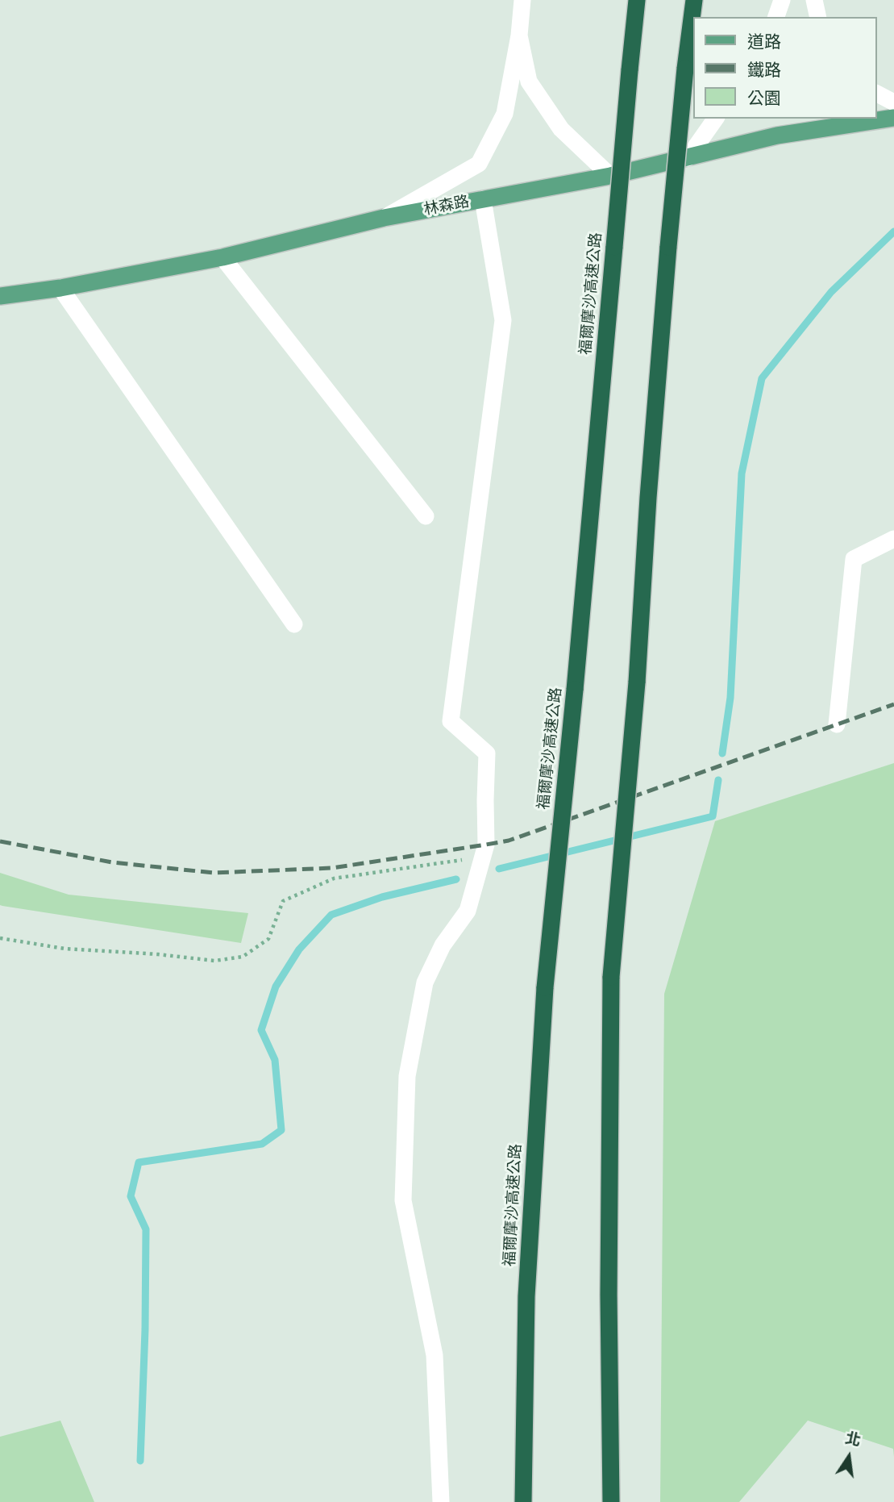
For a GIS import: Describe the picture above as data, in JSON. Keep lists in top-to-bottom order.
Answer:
{
  "streets": {
    "highway": ["福爾摩沙高速公路"],
    "main road": ["林森路"]
  },
  "legend": ["道路", "鐵路", "公園"],
  "north": "top"
}
